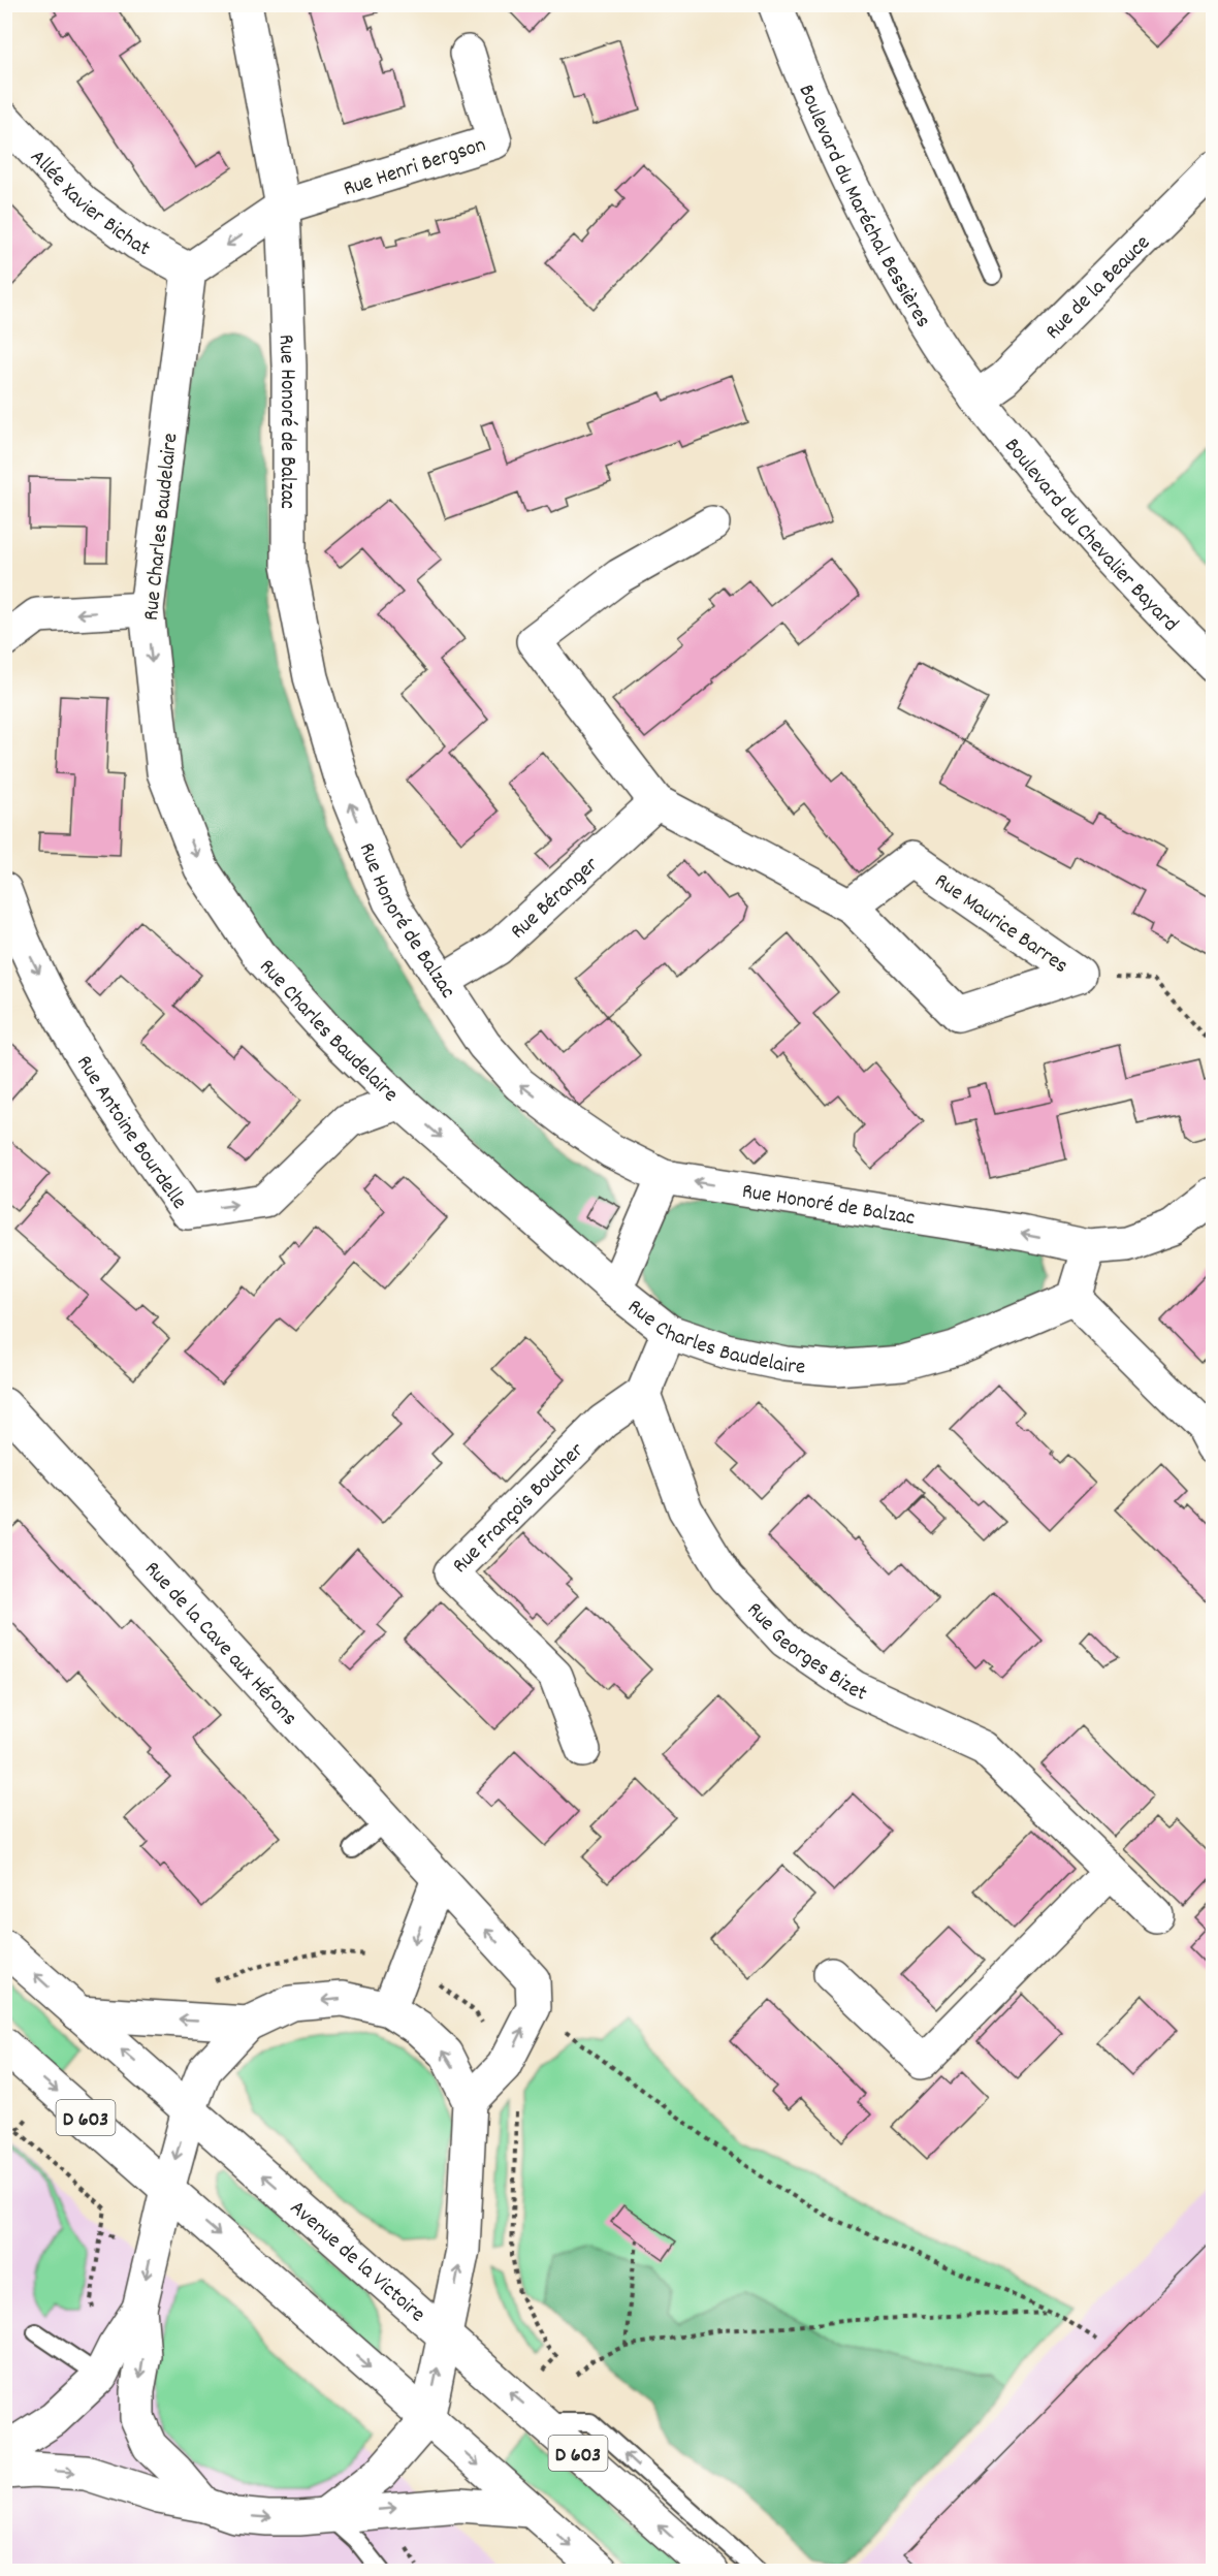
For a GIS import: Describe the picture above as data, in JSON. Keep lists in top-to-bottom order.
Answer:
{
  "streets": {
    "street": [
      "Rue Henri Bergson",
      "Allée Xavier Bichat",
      "Boulevard du Maréchal Bessières",
      "Rue de la Beauce",
      "Rue Honoré de Balzac",
      "Rue Charles Baudelaire",
      "Boulevard du Chevalier Bayard",
      "Rue Béranger",
      "Rue Maurice Barres",
      "Rue Antoine Bourdelle",
      "Rue François Boucher",
      "Rue de la Cave aux Hérons",
      "Rue Georges Bizet",
      "D 603",
      "Avenue de la Victoire"
    ]
  },
  "crossings": [
    ["Rue Henri Bergson", "Rue Honoré de Balzac"],
    ["Allée Xavier Bichat", "Rue Charles Baudelaire"],
    ["Boulevard du Maréchal Bessières", "Rue de la Beauce"],
    ["Boulevard du Maréchal Bessières", "Boulevard du Chevalier Bayard"],
    ["Rue de la Beauce", "Boulevard du Chevalier Bayard"],
    ["Rue Honoré de Balzac", "Rue Béranger"],
    ["Rue Charles Baudelaire", "Rue Antoine Bourdelle"],
    ["Rue Béranger", "Rue Maurice Barres"],
    ["Rue François Boucher", "Rue Georges Bizet"]
  ],
  "one_way": ["Rue Honoré de Balzac", "Rue Charles Baudelaire"]
}
